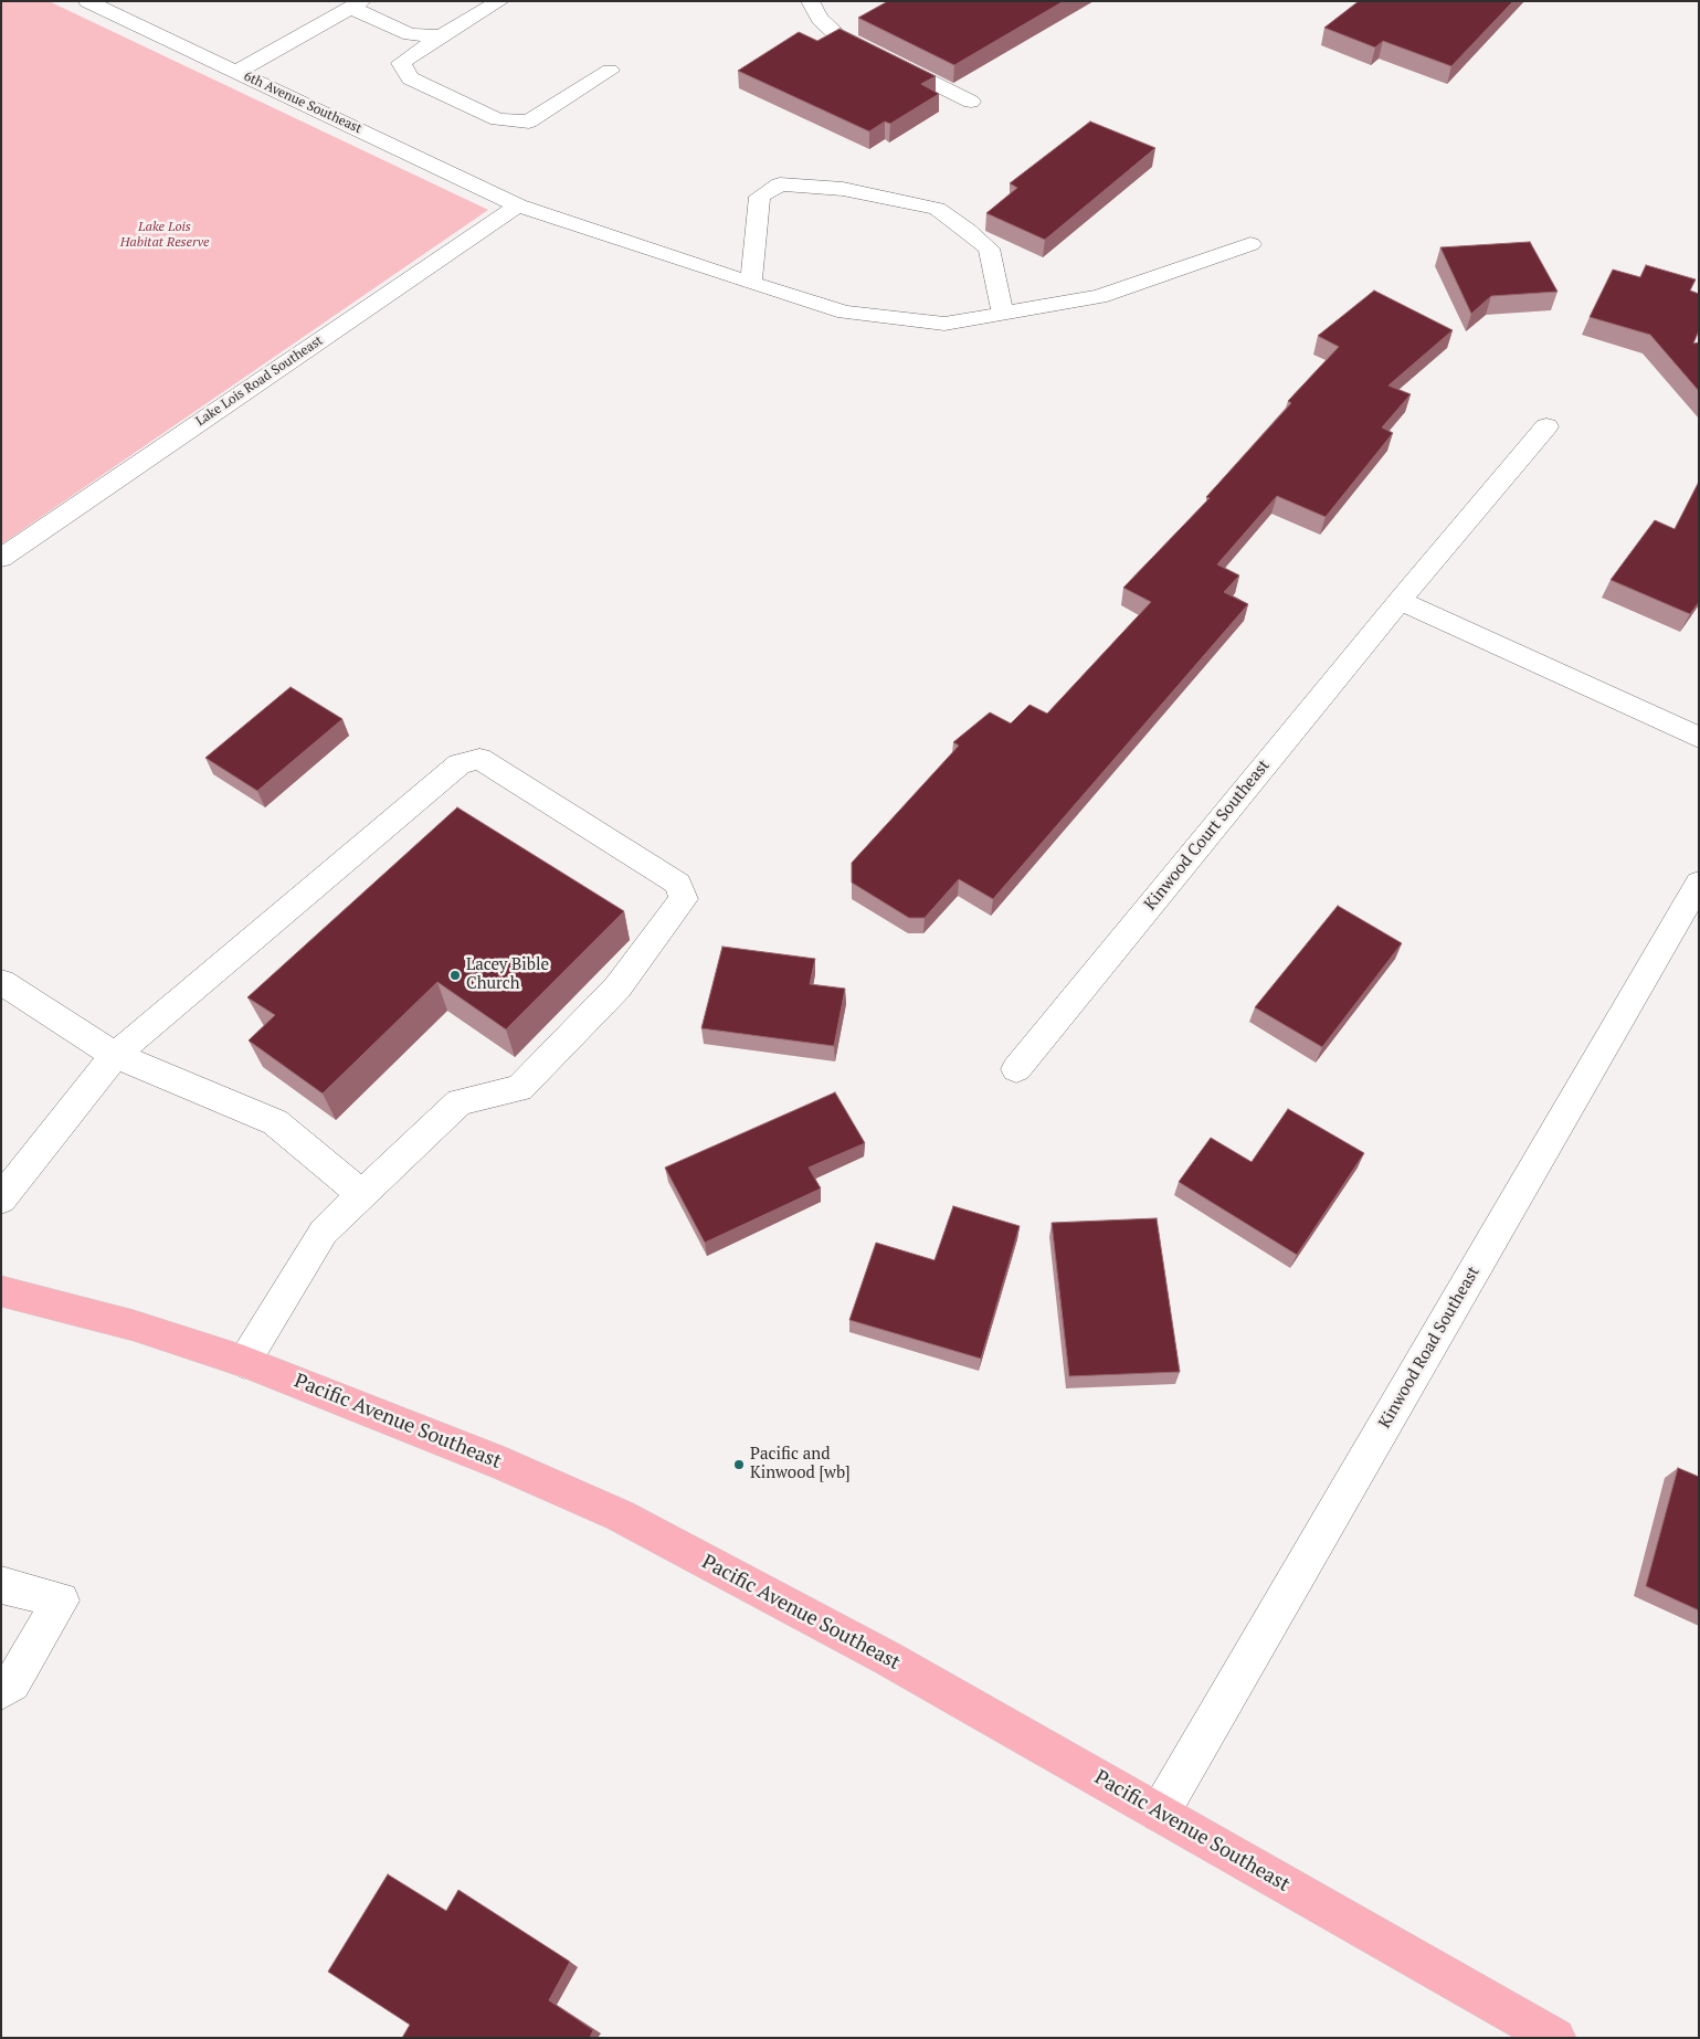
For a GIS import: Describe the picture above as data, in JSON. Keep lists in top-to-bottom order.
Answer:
{
  "streets": {
    "main road": ["Pacific Avenue Southeast"],
    "street": [
      "6th Avenue Southeast",
      "Lake Lois Road Southeast",
      "Kinwood Court Southeast",
      "Kinwood Road Southeast"
    ]
  },
  "crossings": [
    ["6th Avenue Southeast", "Lake Lois Road Southeast"],
    ["Kinwood Road Southeast", "Pacific Avenue Southeast"]
  ],
  "parks": ["Lake Lois Habitat Reserve"],
  "places": ["Lacey Bible Church", "Pacific and Kinwood [wb]"]
}
